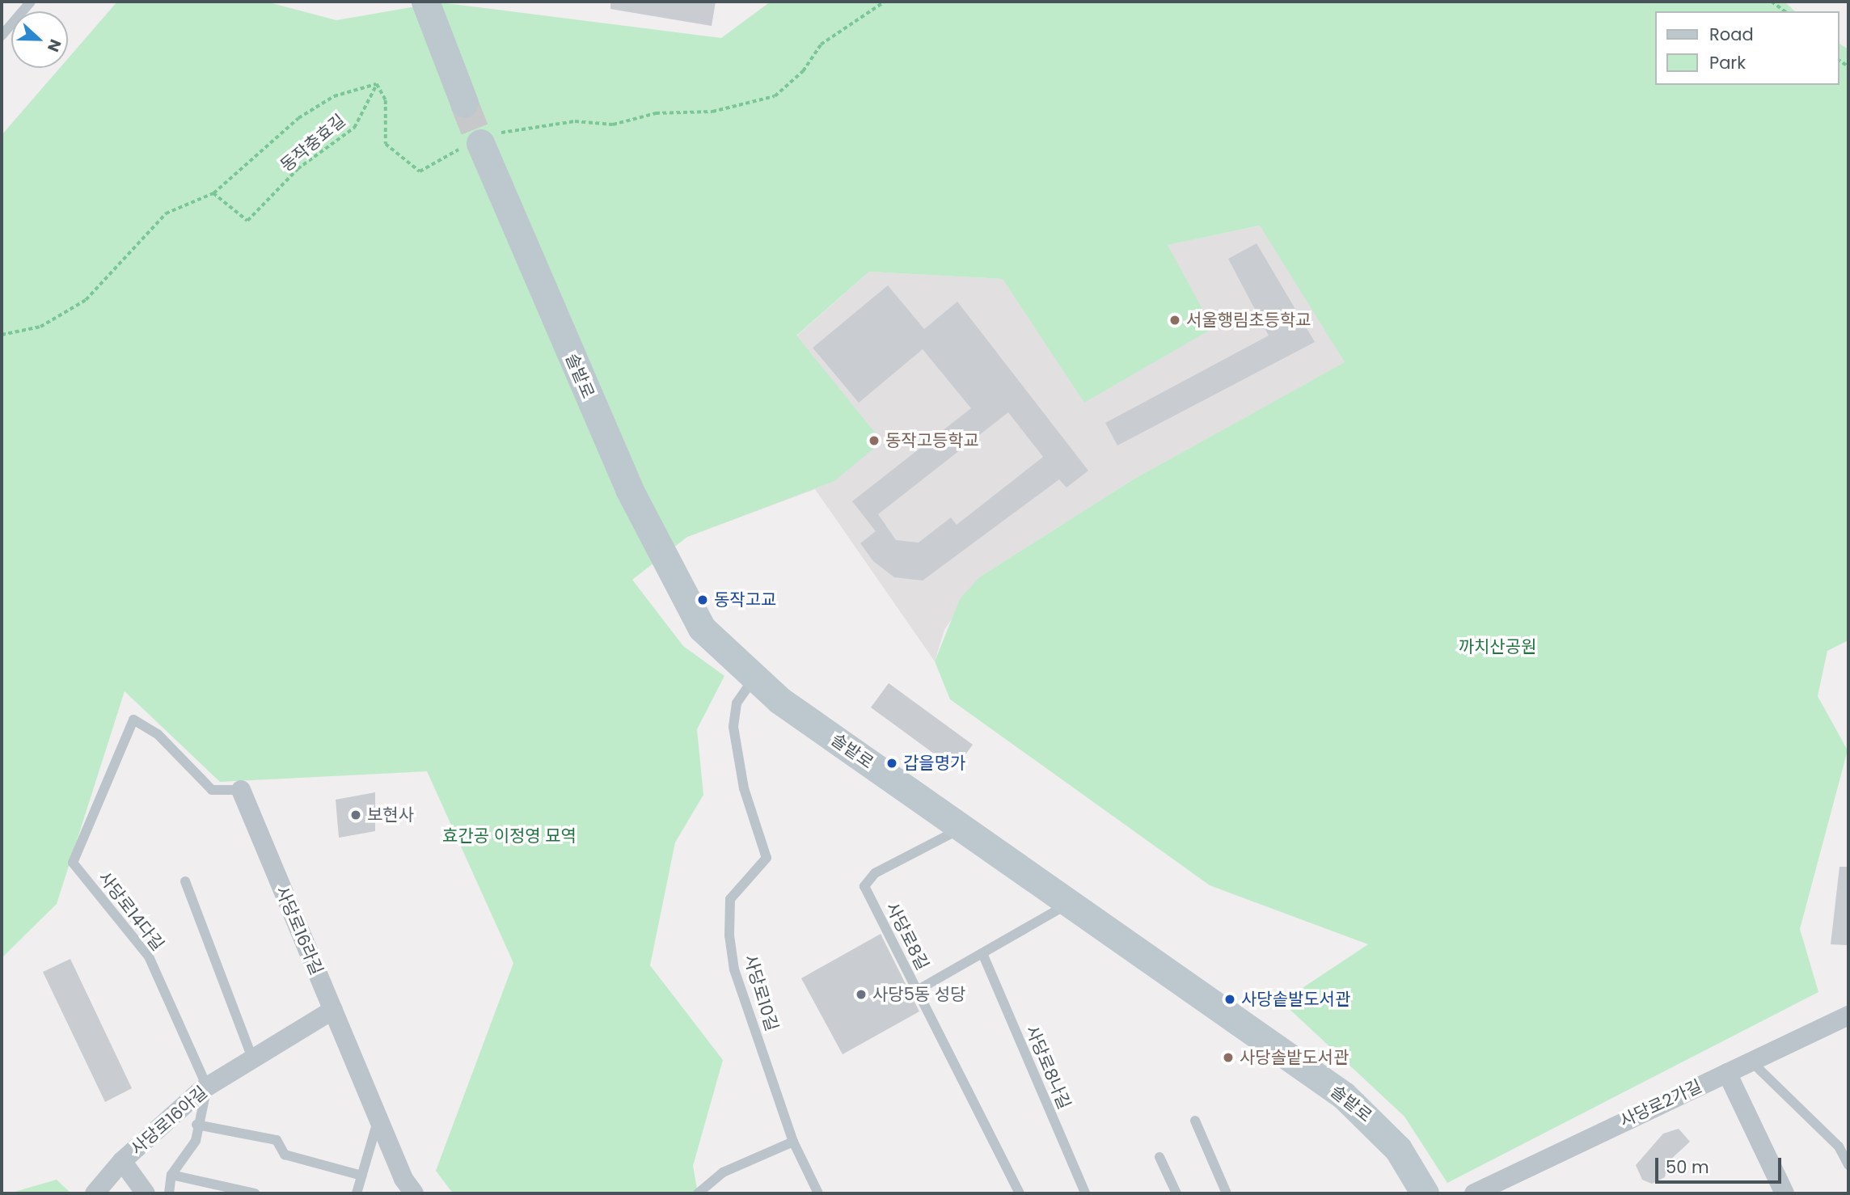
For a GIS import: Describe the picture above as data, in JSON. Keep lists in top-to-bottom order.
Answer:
{
  "streets": {
    "street": [
      "솔밭로",
      "사당로16라길",
      "사당로2가길",
      "사당로16아길"
    ],
    "lane": [
      "사당로14다길",
      "사당로8길",
      "사당로10길",
      "사당로8나길"
    ],
    "path": ["동작충효길"]
  },
  "crossings": [
    ["솔밭로", "사당로8길"],
    ["솔밭로", "사당로10길"],
    ["사당로14다길", "사당로16라길"],
    ["사당로14다길", "사당로16아길"],
    ["사당로16라길", "사당로16아길"]
  ],
  "parks": ["까치산공원", "효간공 이정영 묘역"],
  "places": [
    "서울행림초등학교",
    "동작고등학교",
    "동작고교",
    "갑을명가",
    "보현사",
    "사당5동 성당",
    "사당솥발도서관",
    "사당솔밭도서관"
  ],
  "legend": ["Road", "Park"],
  "scale_bar": "50 m",
  "north": "right"
}
